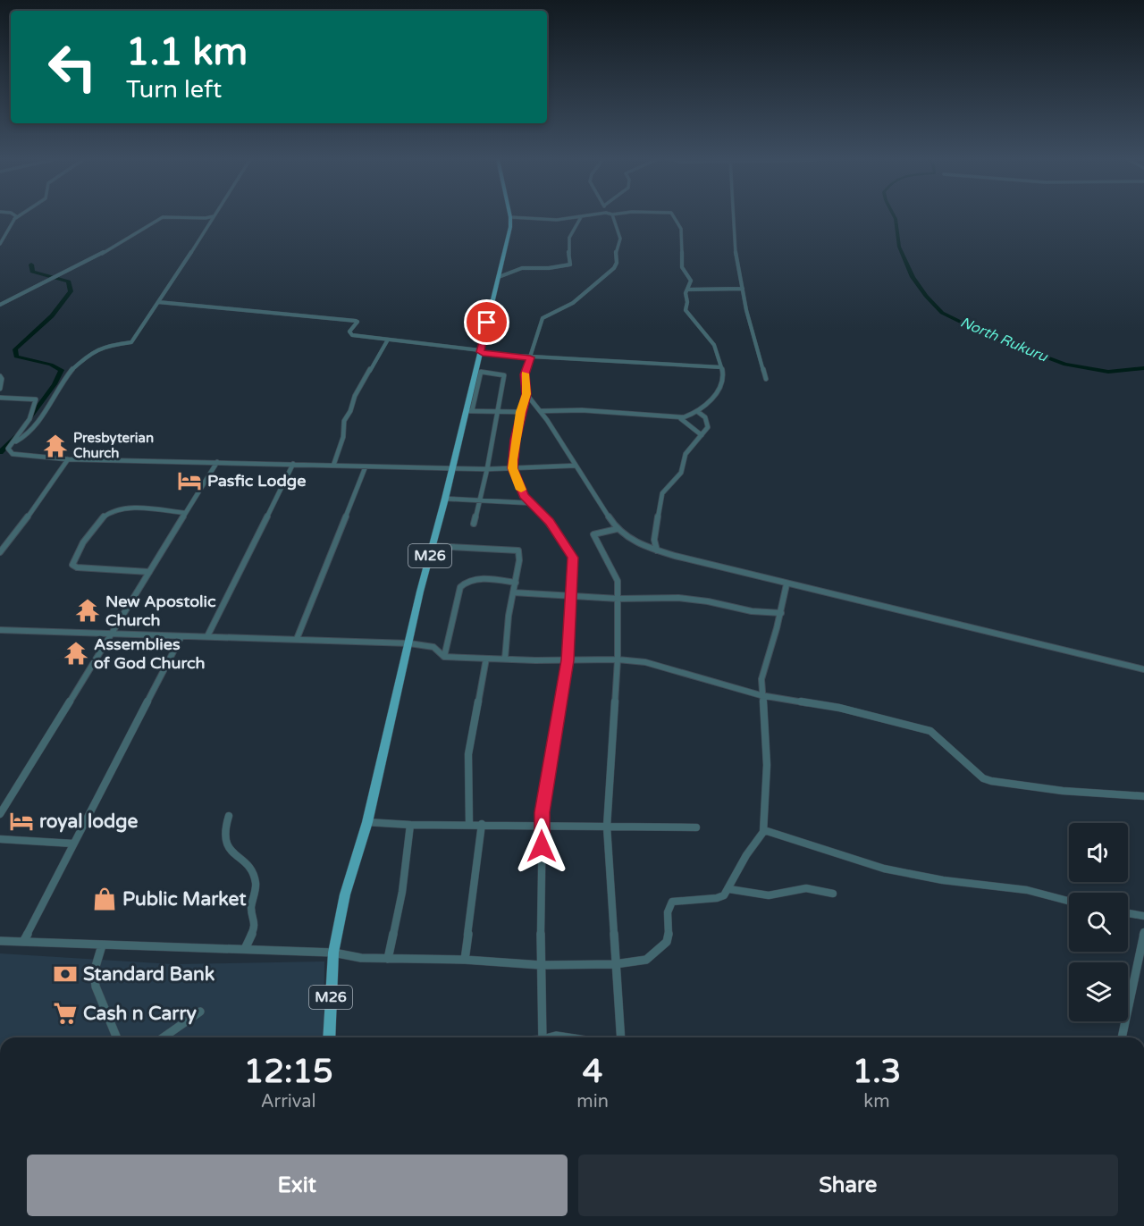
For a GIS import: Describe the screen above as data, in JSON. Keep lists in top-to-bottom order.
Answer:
{
  "streets": {
    "main road": ["M26"]
  },
  "water": ["North Rukuru"],
  "places": {
    "temple": ["Presbyterian Church", "New Apostolic Church", "Assemblies of God Church"],
    "hotel": ["Pasfic Lodge", "royal lodge"],
    "shop": ["Public Market"],
    "bank": ["Standard Bank"],
    "supermarket": ["Cash n Carry"]
  },
  "page": {
    "turn": ["1.1 km", "Turn left"],
    "eta": [
      "12:15",
      "Arrival",
      "4",
      "min",
      "1.3",
      "km"
    ],
    "buttons": ["Exit", "Share"]
  }
}
